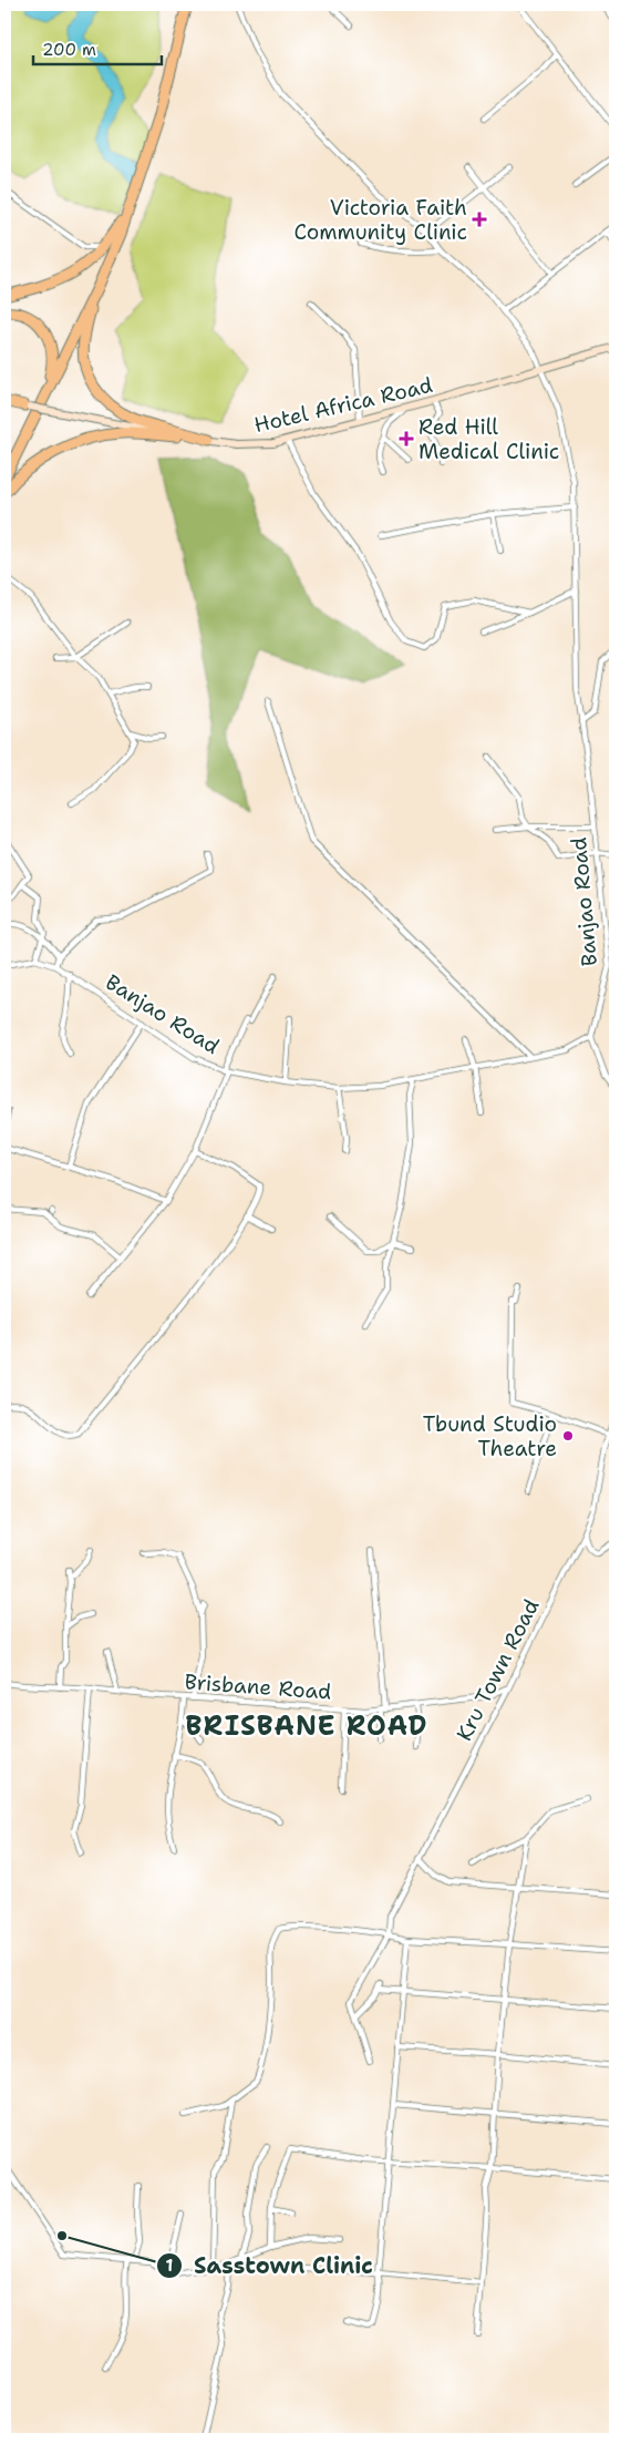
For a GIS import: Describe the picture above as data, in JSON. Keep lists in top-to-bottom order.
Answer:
{
  "streets": {
    "street": [
      "Hotel Africa Road",
      "Banjao Road",
      "Kru Town Road",
      "Brisbane Road"
    ]
  },
  "crossings": [
    ["Hotel Africa Road", "Banjao Road"],
    ["Kru Town Road", "Brisbane Road"]
  ],
  "districts": ["BRISBANE ROAD"],
  "places": {
    "health": ["Victoria Faith Community Clinic", "Red Hill Medical Clinic"],
    "other": ["Tbund Studio Theatre", "Sasstown Clinic"]
  },
  "scale_bar": "200 m"
}
